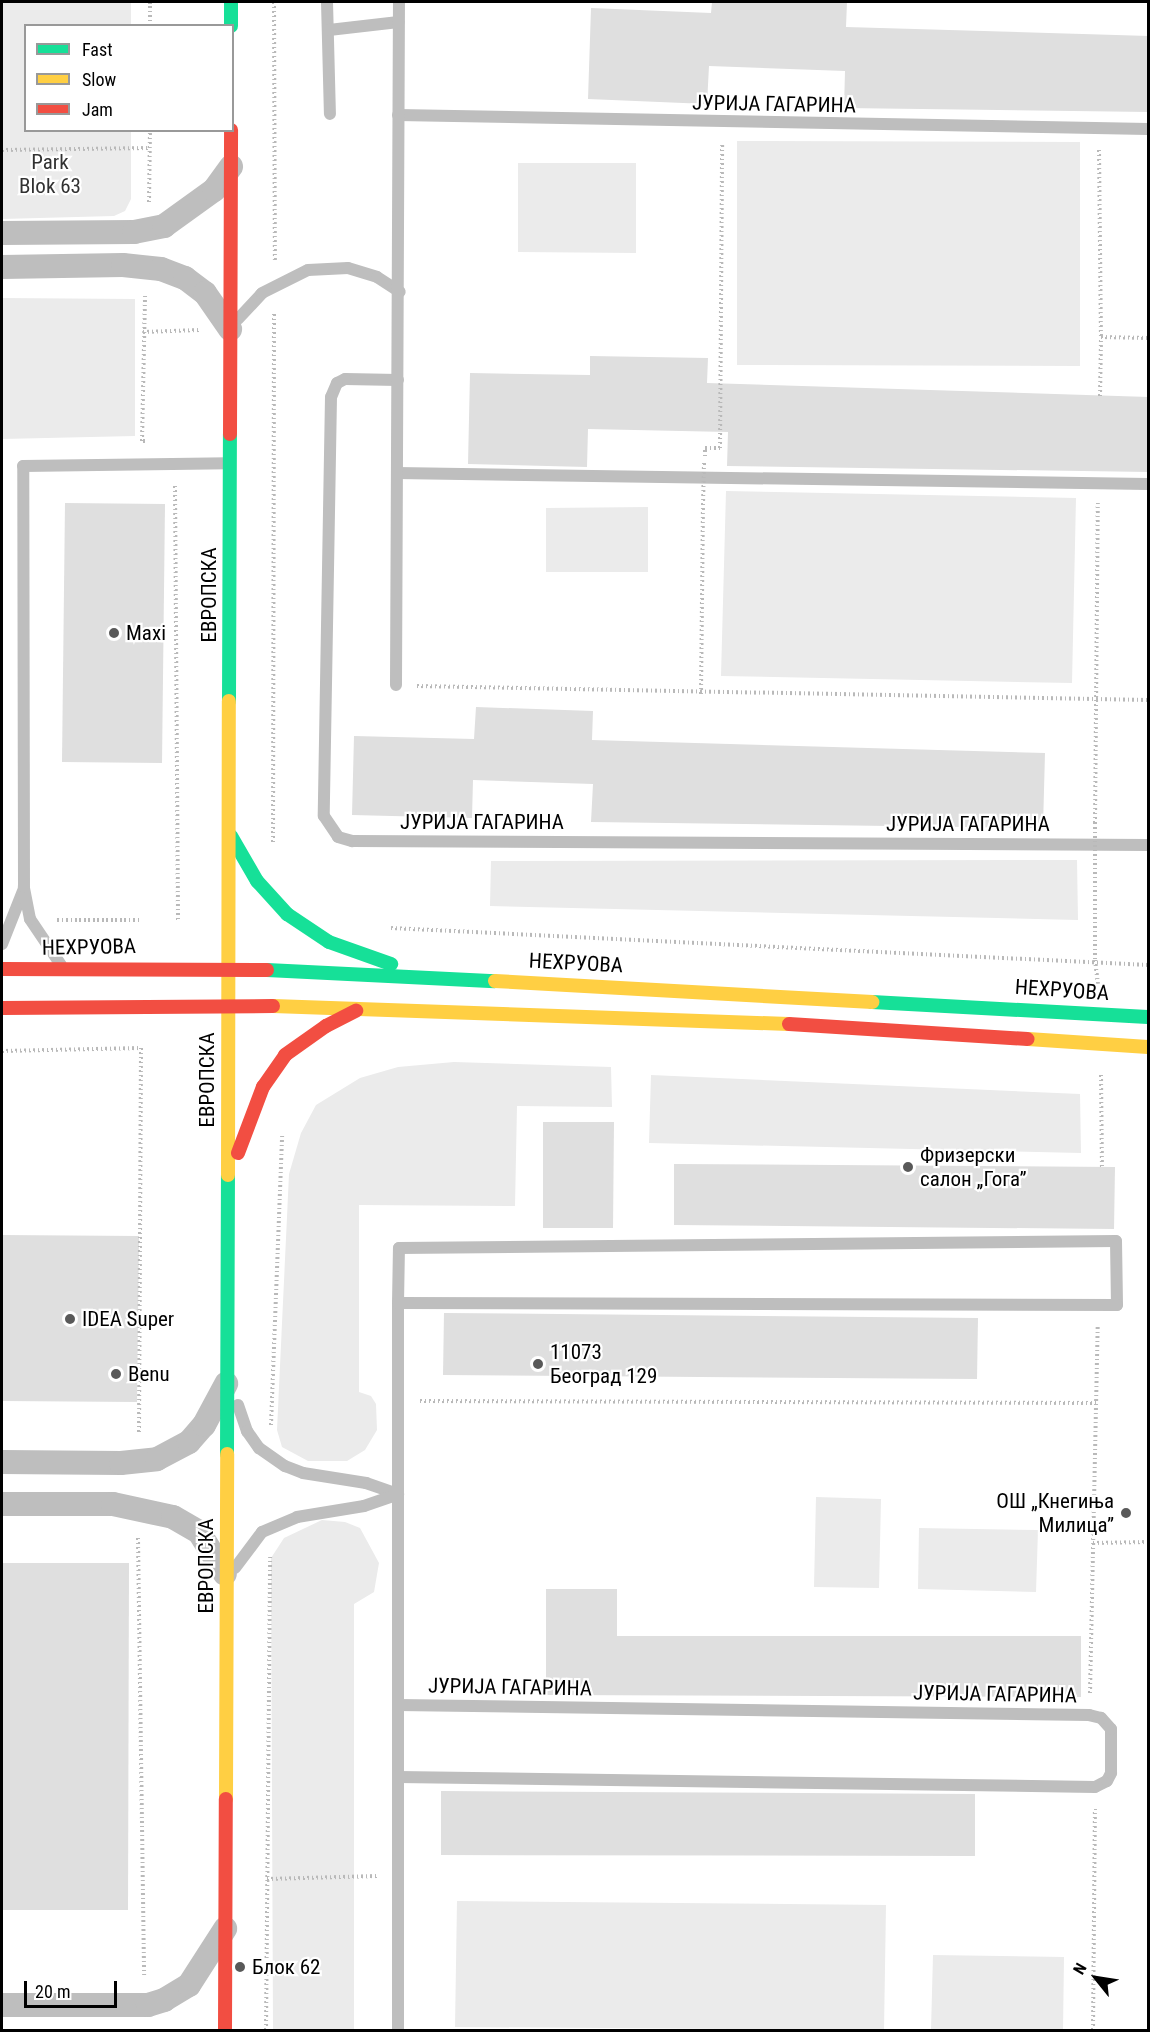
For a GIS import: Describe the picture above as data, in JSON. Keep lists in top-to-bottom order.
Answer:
{
  "streets": {
    "street": ["ЕВРОПСКА", "НЕХРУОВА"],
    "lane": ["ЈУРИЈА ГАГАРИНА"]
  },
  "crossings": [
    ["ЕВРОПСКА", "НЕХРУОВА"]
  ],
  "parks": ["Park Blok 63"],
  "places": [
    "Maxi",
    "Фризерски салон „Гога”",
    "IDEA Super",
    "11073 Београд 129",
    "Benu",
    "ОШ „Кнегиња Милица”",
    "Блок 62"
  ],
  "legend": ["Fast", "Slow", "Jam"],
  "scale_bar": "20 m",
  "north": "top left"
}
